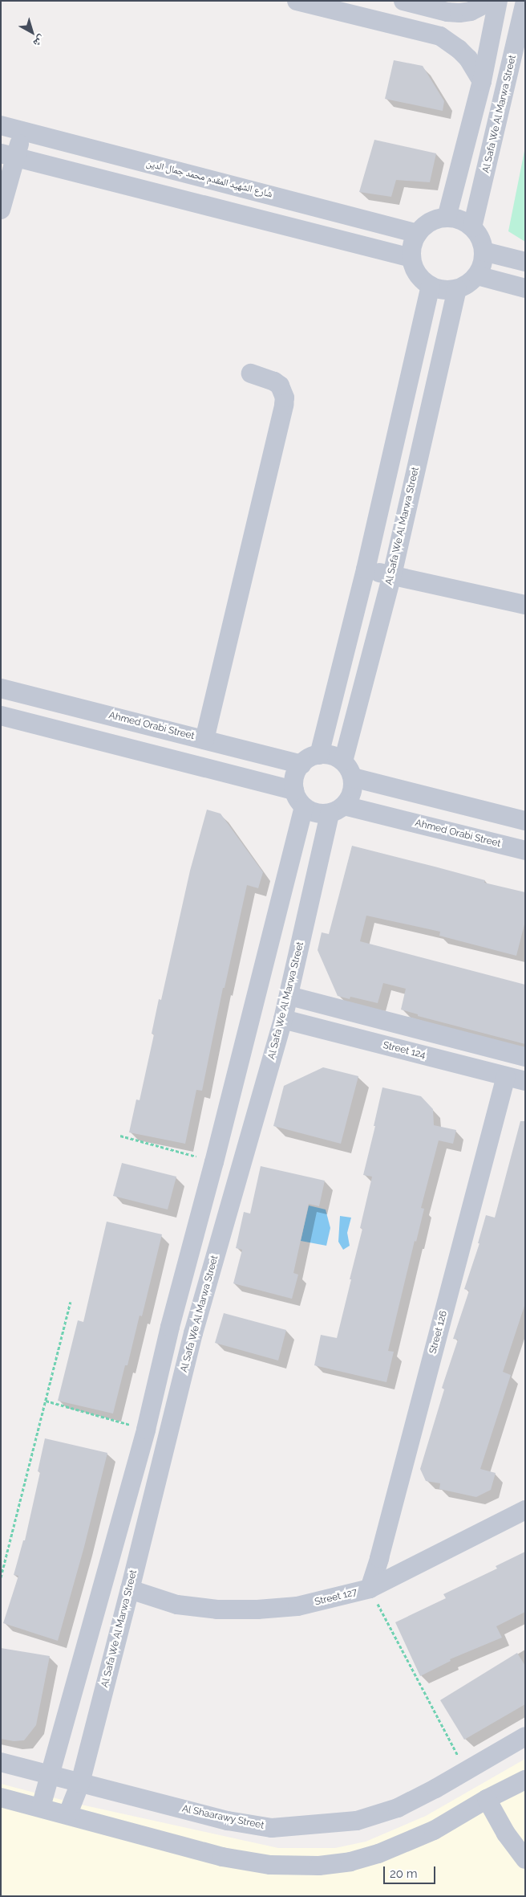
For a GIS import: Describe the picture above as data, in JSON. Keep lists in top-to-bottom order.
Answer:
{
  "streets": {
    "street": [
      "Al Safa We Al Marwa Street",
      "شارع الشهيد المقدم محمد جمال الدين",
      "Ahmed Orabi Street",
      "Street 124",
      "Street 126",
      "Street 127",
      "Al Shaarawy Street"
    ]
  },
  "crossings": [
    ["Al Safa We Al Marwa Street", "شارع الشهيد المقدم محمد جمال الدين"],
    ["Al Safa We Al Marwa Street", "Ahmed Orabi Street"],
    ["Al Safa We Al Marwa Street", "Street 124"],
    ["Al Safa We Al Marwa Street", "Street 127"],
    ["Al Safa We Al Marwa Street", "Al Shaarawy Street"],
    ["Street 124", "Street 126"],
    ["Street 126", "Street 127"]
  ],
  "scale_bar": "20 m",
  "north": "bottom right"
}
